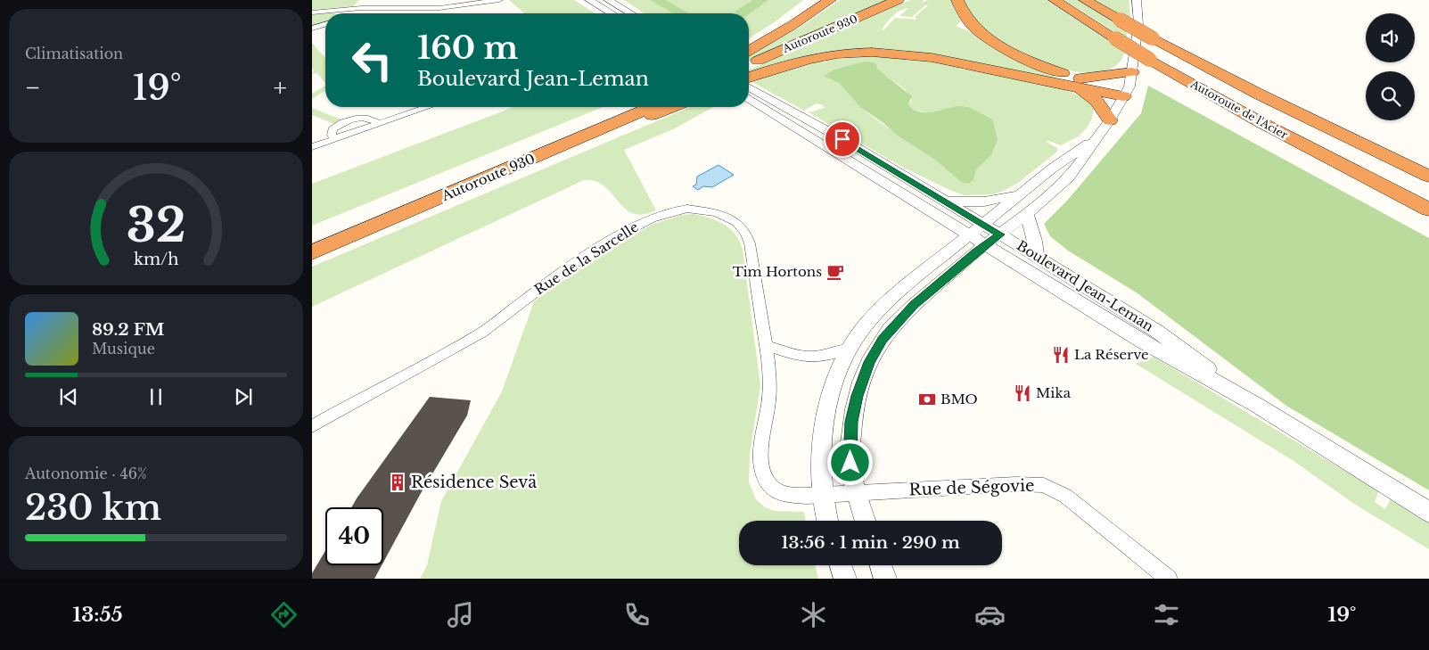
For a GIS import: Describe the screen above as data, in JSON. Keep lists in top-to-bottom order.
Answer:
{
  "streets": {
    "highway": ["Autoroute 930", "Autoroute de l'Acier"],
    "street": ["Rue de la Sarcelle", "Boulevard Jean-Leman", "Rue de Ségovie"]
  },
  "crossings": [
    ["Rue de la Sarcelle", "Rue de Ségovie"]
  ],
  "places": {
    "cafe": ["Tim Hortons"],
    "restaurant": ["La Réserve", "Mika"],
    "bank": ["BMO"],
    "building": ["Résidence Sevä"]
  },
  "page": {
    "tile": [
      "Climatisation",
      ["Autonomie · 46%", "230 km"]
    ],
    "turn": ["160 m", "Boulevard Jean-Leman"],
    "heat": ["−", "19°", "+"],
    "song": ["89.2 FM", "Musique"],
    "limit": "40",
    "trip": "13:56 · 1 min · 290 m",
    "tabs": ["13:55", "19°"],
    "gauge": ["32", "km/h"]
  }
}
